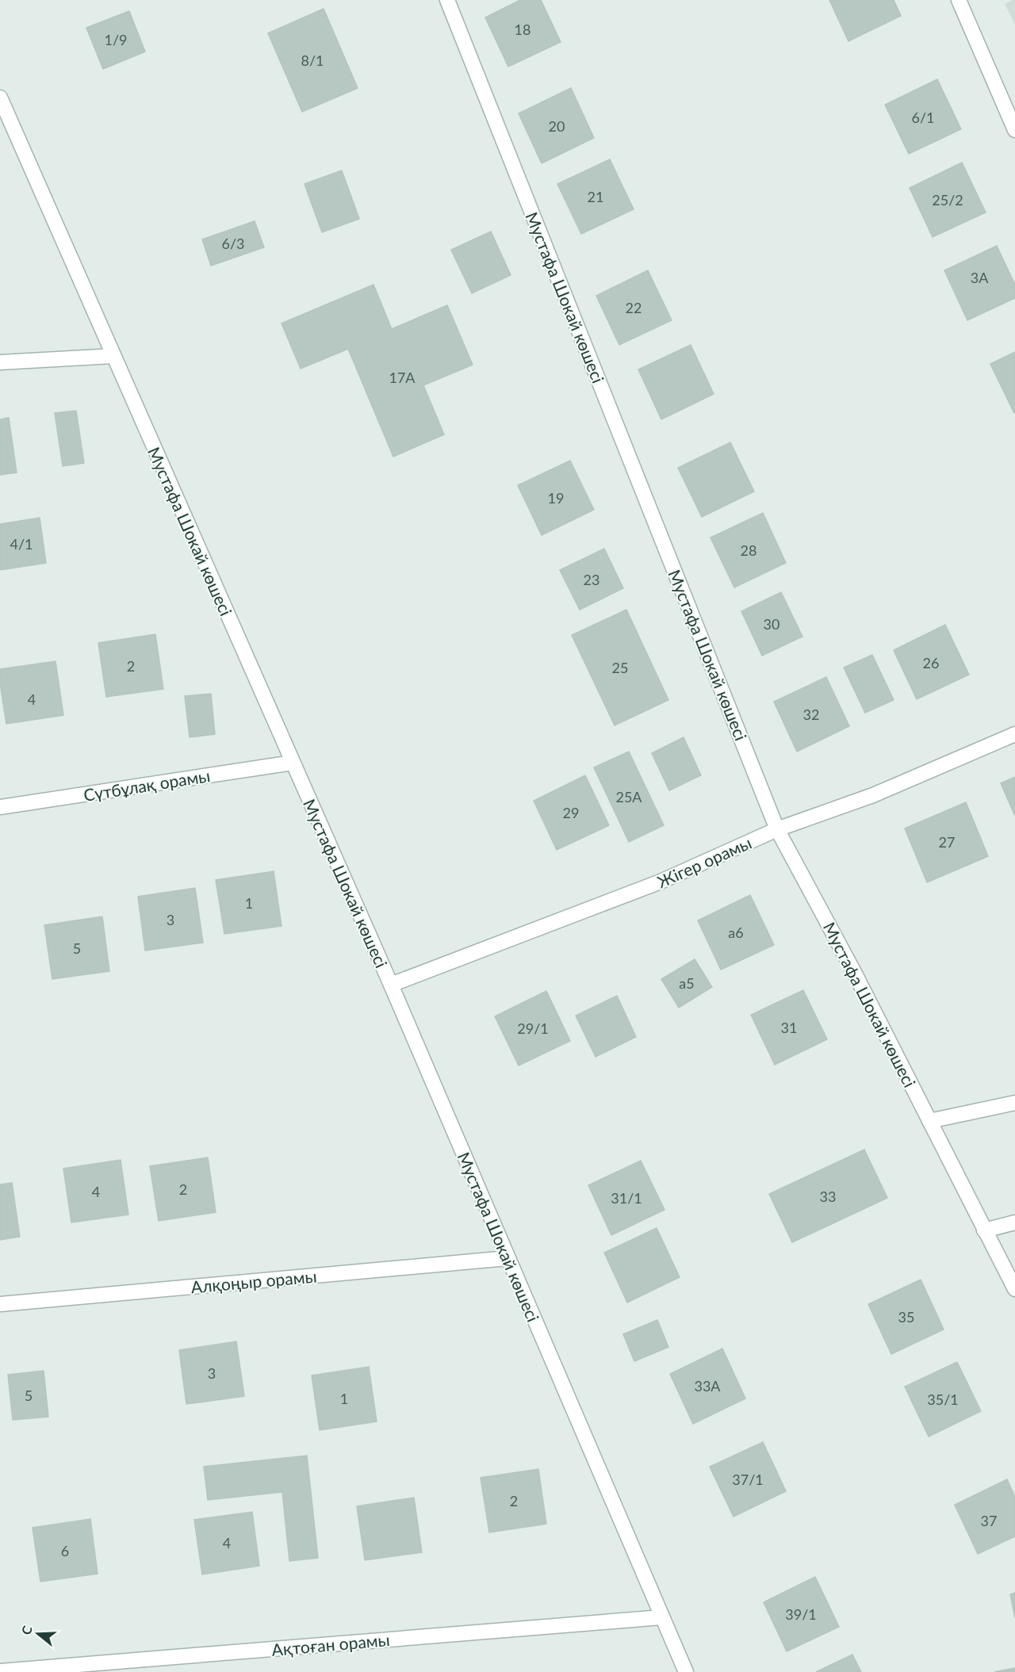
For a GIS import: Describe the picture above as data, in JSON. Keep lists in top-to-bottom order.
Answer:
{
  "streets": {
    "street": [
      "Мустафа Шокай көшесі",
      "Cүтбұлақ орамы",
      "Жігер орамы",
      "Алқоңыр орамы",
      "Ақтоған орамы"
    ]
  },
  "crossings": [
    ["Мустафа Шокай көшесі", "Cүтбұлақ орамы"],
    ["Мустафа Шокай көшесі", "Жігер орамы"],
    ["Мустафа Шокай көшесі", "Алқоңыр орамы"],
    ["Мустафа Шокай көшесі", "Ақтоған орамы"]
  ],
  "house_numbers": [
    "18",
    "1/9",
    "8/1",
    "6/1",
    "20",
    "21",
    "25/2",
    "6/3",
    "3А",
    "22",
    "17А",
    "19",
    "4/1",
    "28",
    "23",
    "30",
    "26",
    "2",
    "25",
    "4",
    "32",
    "25А",
    "29",
    "27",
    "1",
    "3",
    "а6",
    "5",
    "а5",
    "31",
    "29/1",
    "2",
    "4",
    "33",
    "31/1",
    "35",
    "3",
    "33А",
    "5",
    "1",
    "35/1",
    "37/1",
    "2",
    "37",
    "4",
    "6",
    "39/1"
  ],
  "north": "left"
}
